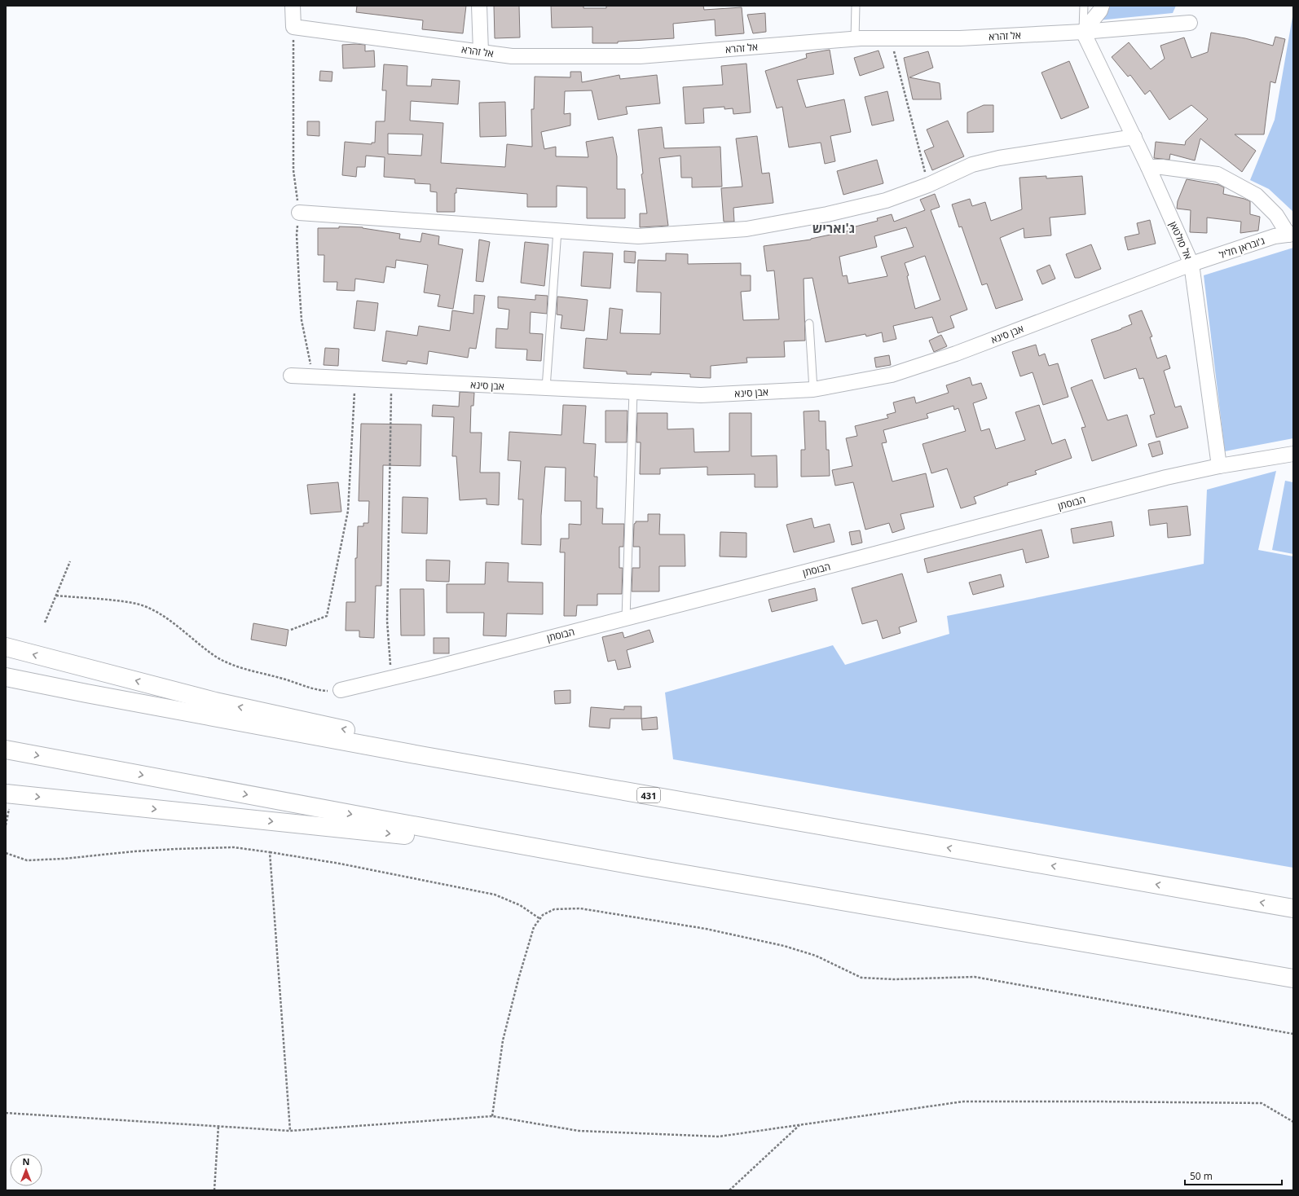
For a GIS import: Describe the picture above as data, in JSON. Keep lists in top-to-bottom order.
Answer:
{
  "streets": {
    "highway": ["431"],
    "street": [
      "אל זהרא",
      "אל סולטאן",
      "ג'ובראן חליל",
      "אבן סינא",
      "הבוסתן"
    ]
  },
  "crossings": [
    ["אל זהרא", "אל סולטאן"],
    ["אל סולטאן", "ג'ובראן חליל"],
    ["אל סולטאן", "אבן סינא"],
    ["אל סולטאן", "הבוסתן"],
    ["ג'ובראן חליל", "אבן סינא"]
  ],
  "districts": ["ג'ואריש"],
  "scale_bar": "50 m",
  "north": "top"
}
